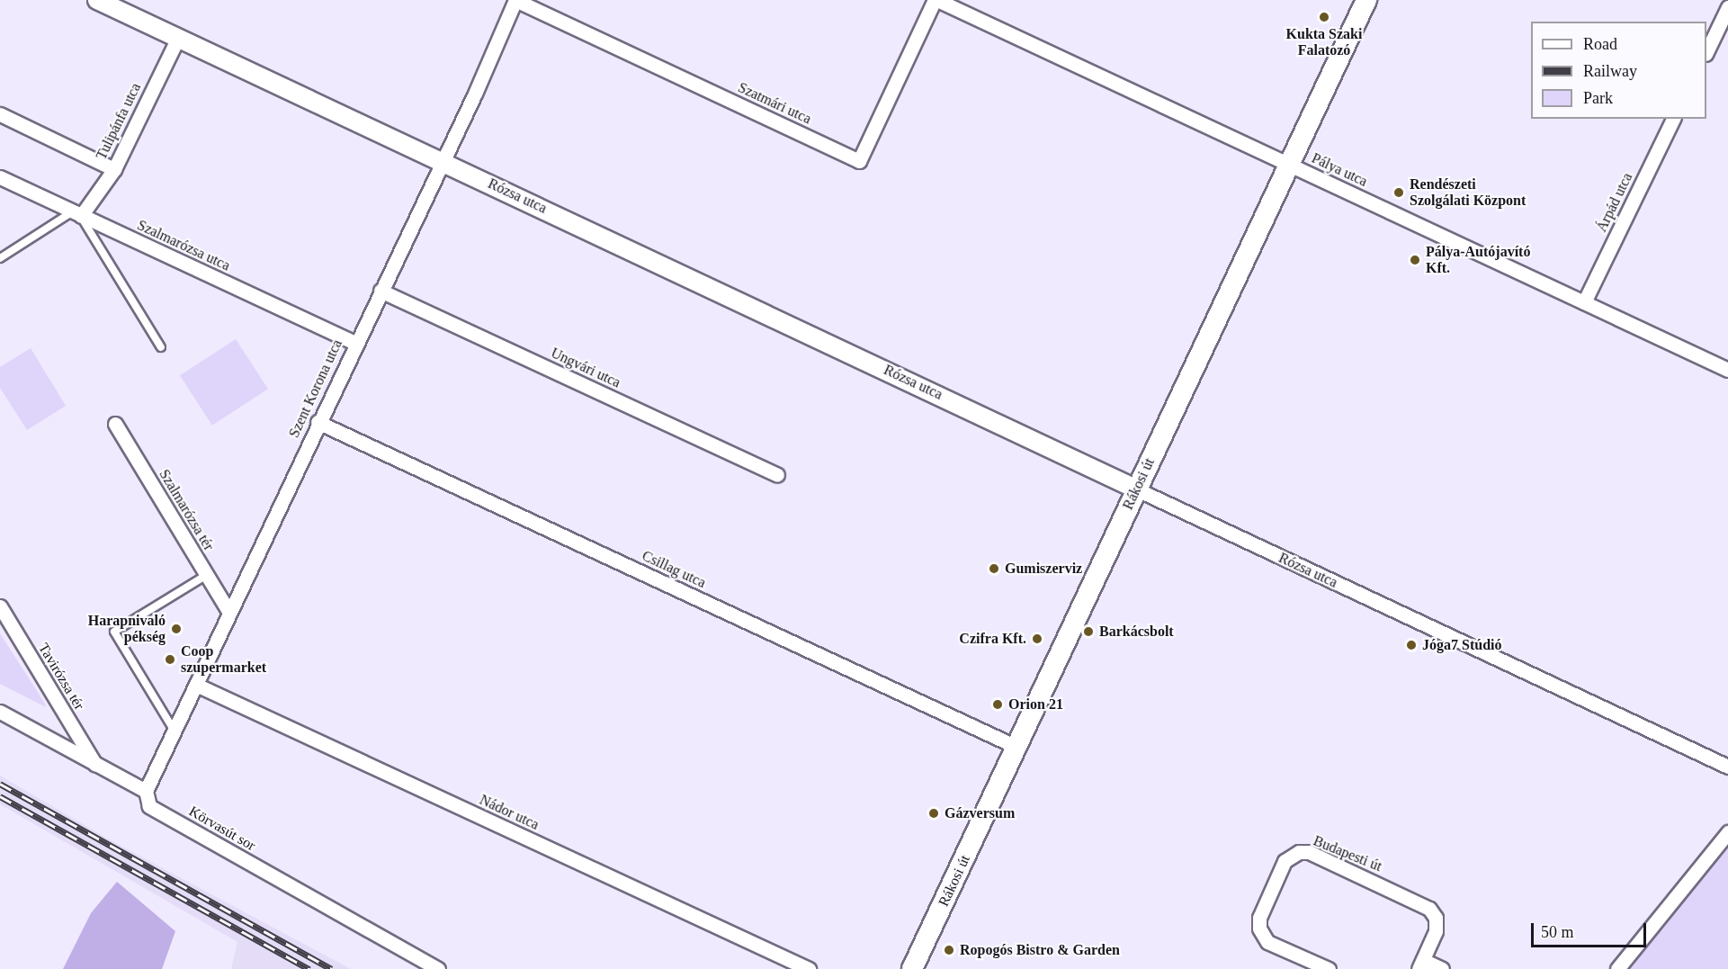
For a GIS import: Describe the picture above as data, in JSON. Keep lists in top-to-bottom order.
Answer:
{
  "streets": {
    "main road": ["Rákosi út"],
    "street": [
      "Szatmári utca",
      "Tulipánfa utca",
      "Pálya utca",
      "Rózsa utca",
      "Árpád utca",
      "Szalmarózsa utca",
      "Ungvári utca",
      "Szent Korona utca",
      "Szalmarózsa tér",
      "Csillag utca",
      "Tavirózsa tér",
      "Nádor utca",
      "Körvasút sor",
      "Budapesti út"
    ]
  },
  "crossings": [
    ["Szatmári utca", "Pálya utca"],
    ["Szatmári utca", "Szent Korona utca"],
    ["Tulipánfa utca", "Rózsa utca"],
    ["Tulipánfa utca", "Szalmarózsa utca"],
    ["Pálya utca", "Árpád utca"],
    ["Pálya utca", "Rákosi út"],
    ["Rózsa utca", "Szent Korona utca"],
    ["Rózsa utca", "Rákosi út"],
    ["Szalmarózsa utca", "Szent Korona utca"],
    ["Ungvári utca", "Szent Korona utca"],
    ["Szent Korona utca", "Szalmarózsa tér"],
    ["Szent Korona utca", "Csillag utca"],
    ["Szent Korona utca", "Nádor utca"],
    ["Szent Korona utca", "Körvasút sor"],
    ["Rákosi út", "Csillag utca"],
    ["Tavirózsa tér", "Körvasút sor"]
  ],
  "places": [
    "Kukta Szaki Falatozó",
    "Rendészeti Szolgálati Központ",
    "Pálya-Autójavító Kft.",
    "Gumiszerviz",
    "Harapnivaló pékség",
    "Barkácsbolt",
    "Czifra Kft.",
    "Jóga7 Stúdió",
    "Coop szupermarket",
    "Orion 21",
    "Gázversum",
    "Ropogós Bistro & Garden"
  ],
  "legend": ["Road", "Railway", "Park"],
  "scale_bar": "50 m"
}
